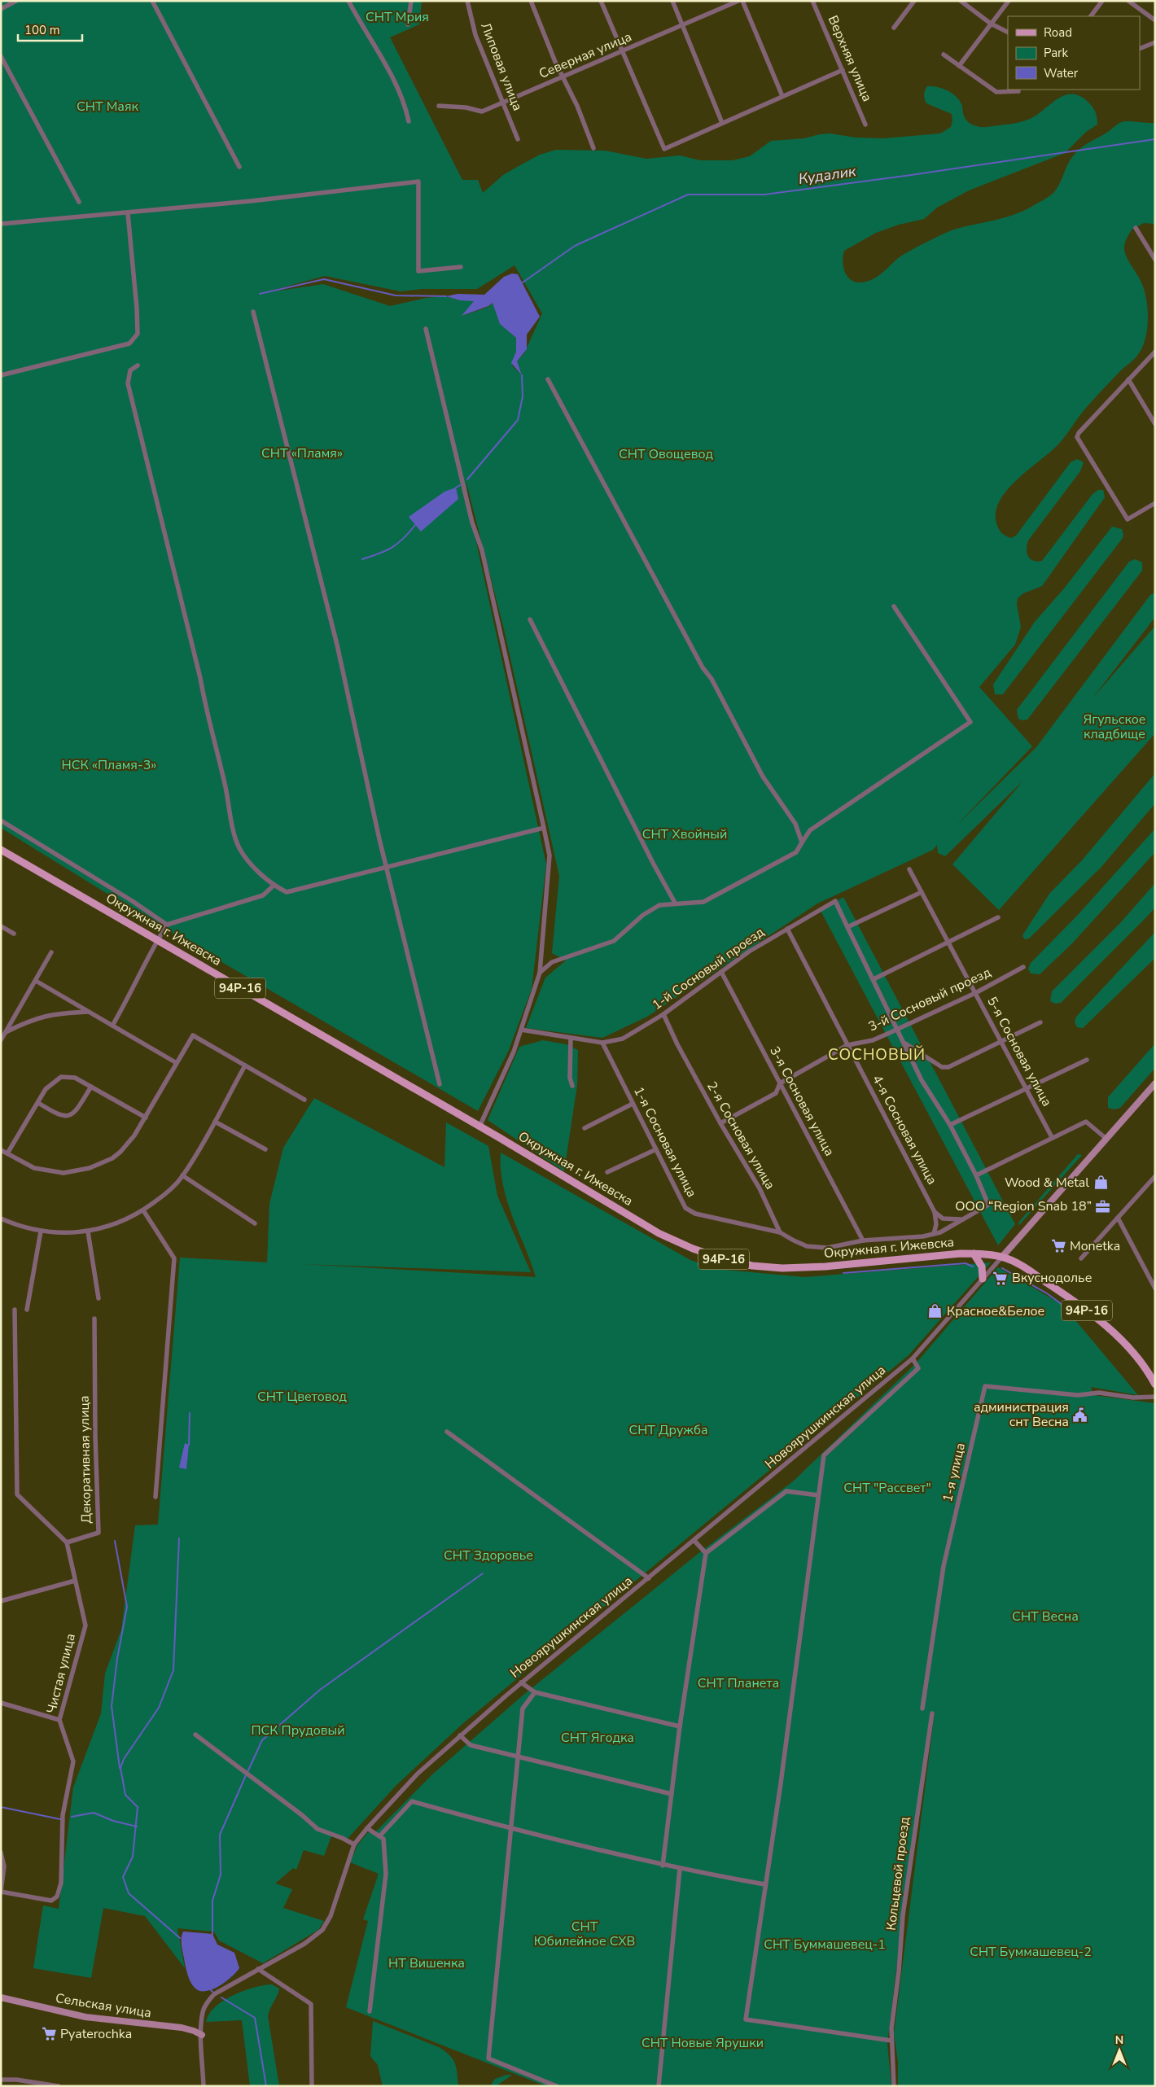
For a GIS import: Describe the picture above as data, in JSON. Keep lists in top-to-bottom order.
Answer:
{
  "streets": {
    "main road": ["Окружная г. Ижевска", "94Р-16"],
    "street": [
      "Северная улица",
      "Верхняя улица",
      "Липовая улица",
      "1-й Сосновый проезд",
      "3-й Сосновый проезд",
      "5-я Сосновая улица",
      "3-я Сосновая улица",
      "4-я Сосновая улица",
      "2-я Сосновая улица",
      "1-я Сосновая улица",
      "Новоярушкинская улица",
      "Декоративная улица",
      "1-я улица",
      "Чистая улица",
      "Кольцевой проезд",
      "Сельская улица"
    ]
  },
  "crossings": [
    ["Северная улица", "Липовая улица"],
    ["Окружная г. Ижевска", "Новоярушкинская улица"],
    ["1-й Сосновый проезд", "3-я Сосновая улица"],
    ["1-й Сосновый проезд", "4-я Сосновая улица"],
    ["1-й Сосновый проезд", "2-я Сосновая улица"],
    ["1-й Сосновый проезд", "1-я Сосновая улица"],
    ["3-й Сосновый проезд", "5-я Сосновая улица"],
    ["3-й Сосновый проезд", "3-я Сосновая улица"],
    ["3-й Сосновый проезд", "4-я Сосновая улица"],
    ["3-й Сосновый проезд", "2-я Сосновая улица"],
    ["2-я Сосновая улица", "1-я Сосновая улица"],
    ["Новоярушкинская улица", "Сельская улица"],
    ["Декоративная улица", "Чистая улица"]
  ],
  "districts": ["СОСНОВЫЙ"],
  "water": ["Кудалик"],
  "parks": [
    "СНТ Мрия",
    "СНТ Маяк",
    "СНТ «Пламя»",
    "СНТ Овощевод",
    "Ягульское кладбище",
    "НСК «Пламя-3»",
    "СНТ Хвойный",
    "СНТ Цветовод",
    "СНТ Дружба",
    "СНТ \"Рассвет\"",
    "СНТ Здоровье",
    "СНТ Весна",
    "СНТ Планета",
    "ПСК Прудовый",
    "СНТ Ягодка",
    "СНТ Юбилейное СХВ",
    "СНТ Буммашевец-1",
    "СНТ Буммашевец-2",
    "НТ Вишенка",
    "СНТ Новые Ярушки"
  ],
  "places": {
    "shop": ["Wood & Metal", "Красное&Белое"],
    "office": ["OOO “Region Snab 18”"],
    "supermarket": ["Monetka", "Вкуснодолье", "Pyaterochka"],
    "public building": ["администрация снт Весна"]
  },
  "legend": ["Road", "Park", "Water"],
  "scale_bar": "100 m",
  "north": "top"
}
